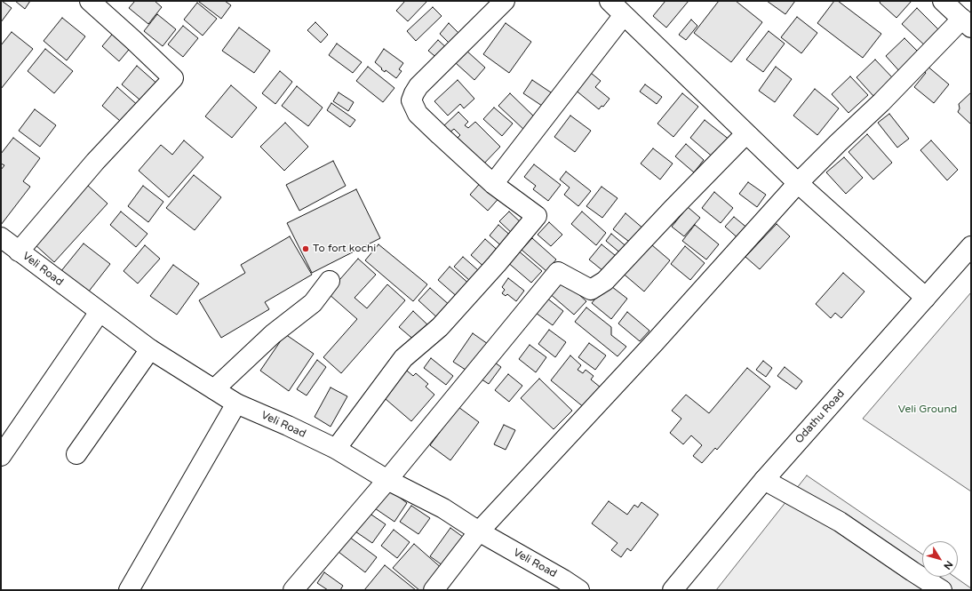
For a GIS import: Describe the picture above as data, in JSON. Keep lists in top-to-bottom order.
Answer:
{
  "streets": {
    "street": ["Veli Road", "Odathu Road"]
  },
  "parks": ["Veli Ground"],
  "places": ["To fort kochi"],
  "north": "bottom right"
}
